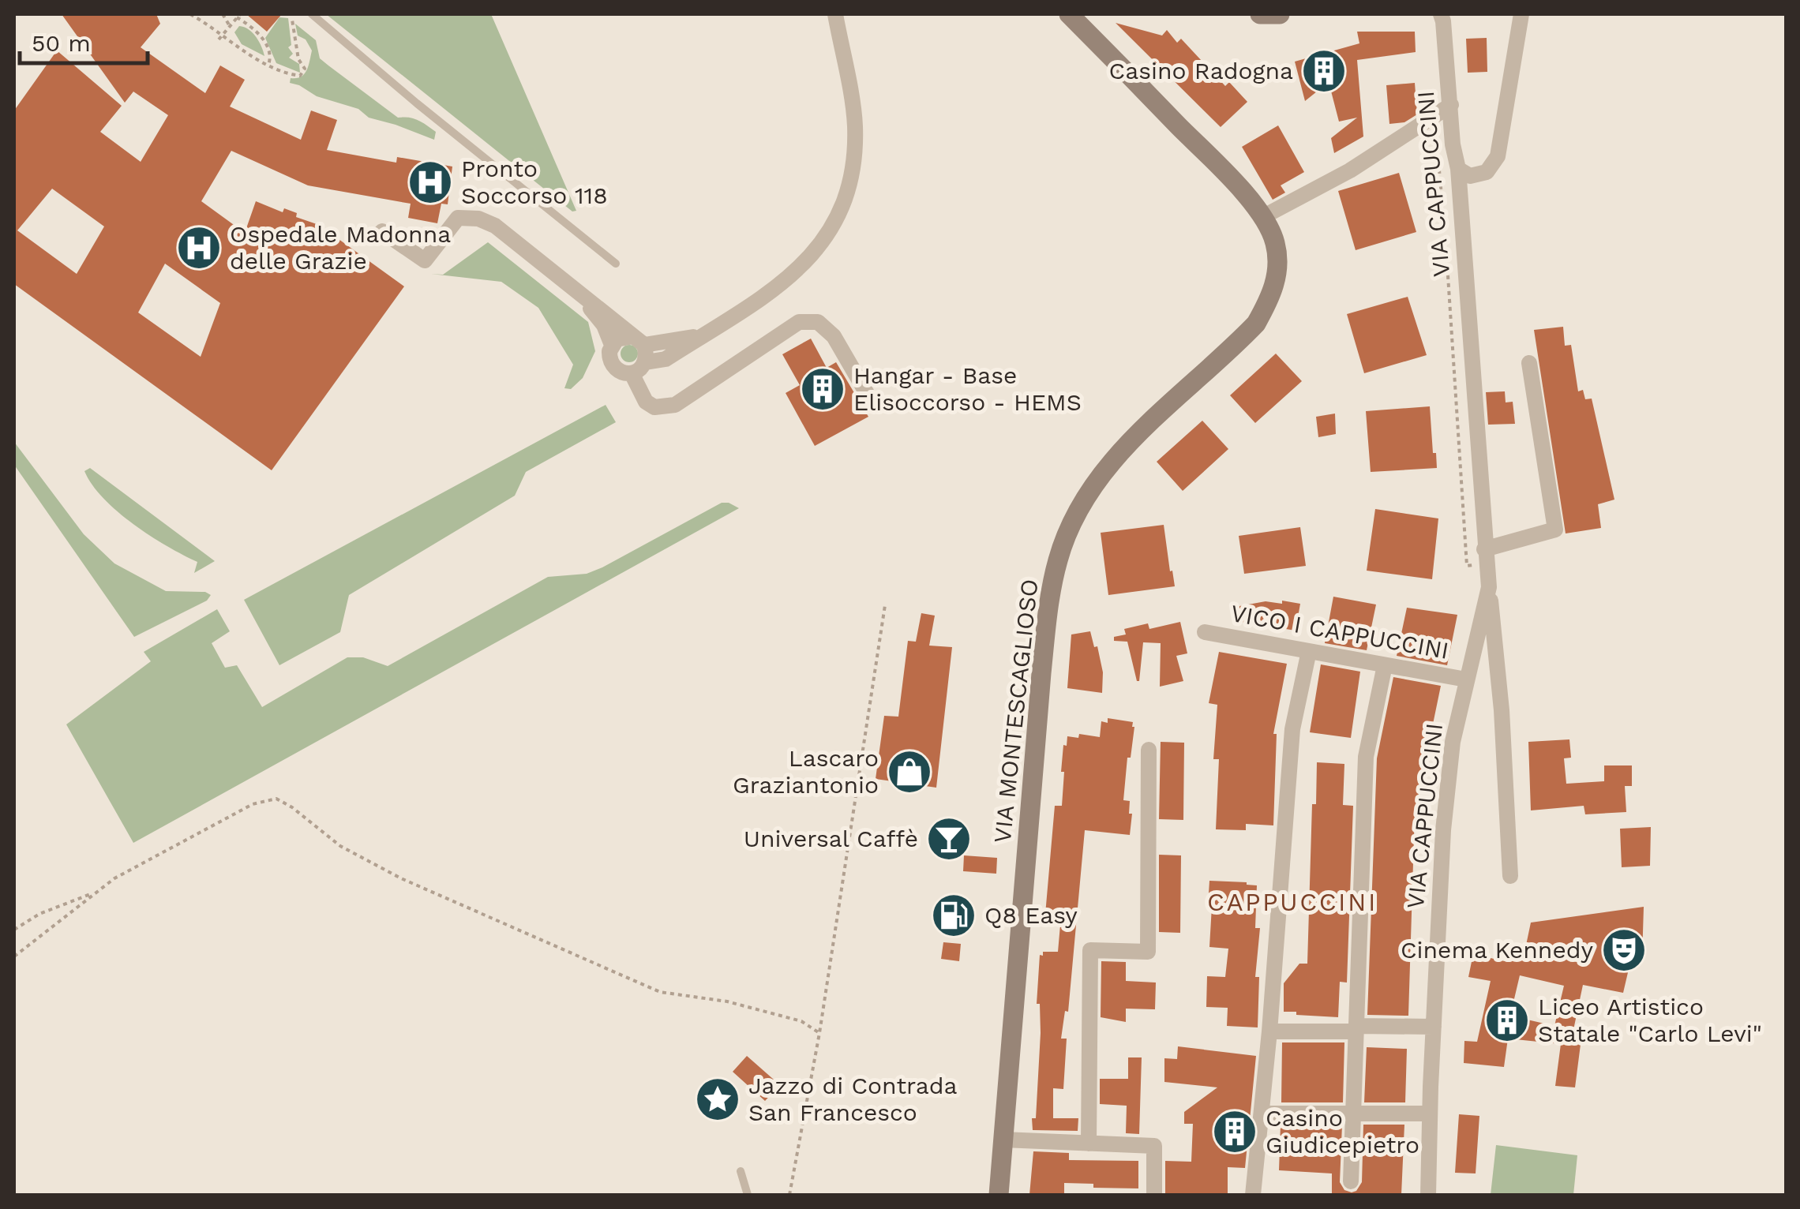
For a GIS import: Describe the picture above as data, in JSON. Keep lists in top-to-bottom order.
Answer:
{
  "streets": {
    "main road": ["VIA MONTESCAGLIOSO"],
    "street": ["VIA CAPPUCCINI", "VICO I CAPPUCCINI"]
  },
  "crossings": [
    ["VIA CAPPUCCINI", "VICO I CAPPUCCINI"]
  ],
  "districts": ["CAPPUCCINI"],
  "places": {
    "building": [
      "Casino Radogna",
      "Hangar - Base Elisoccorso - HEMS",
      "Liceo Artistico Statale \"Carlo Levi\"",
      "Casino Giudicepietro"
    ],
    "hospital": ["Pronto Soccorso 118", "Ospedale Madonna delle Grazie"],
    "shop": ["Lascaro Graziantonio"],
    "bar": ["Universal Caffè"],
    "fuel station": ["Q8 Easy"],
    "theatre": ["Cinema Kennedy"],
    "place": ["Jazzo di Contrada San Francesco"]
  },
  "scale_bar": "50 m"
}
